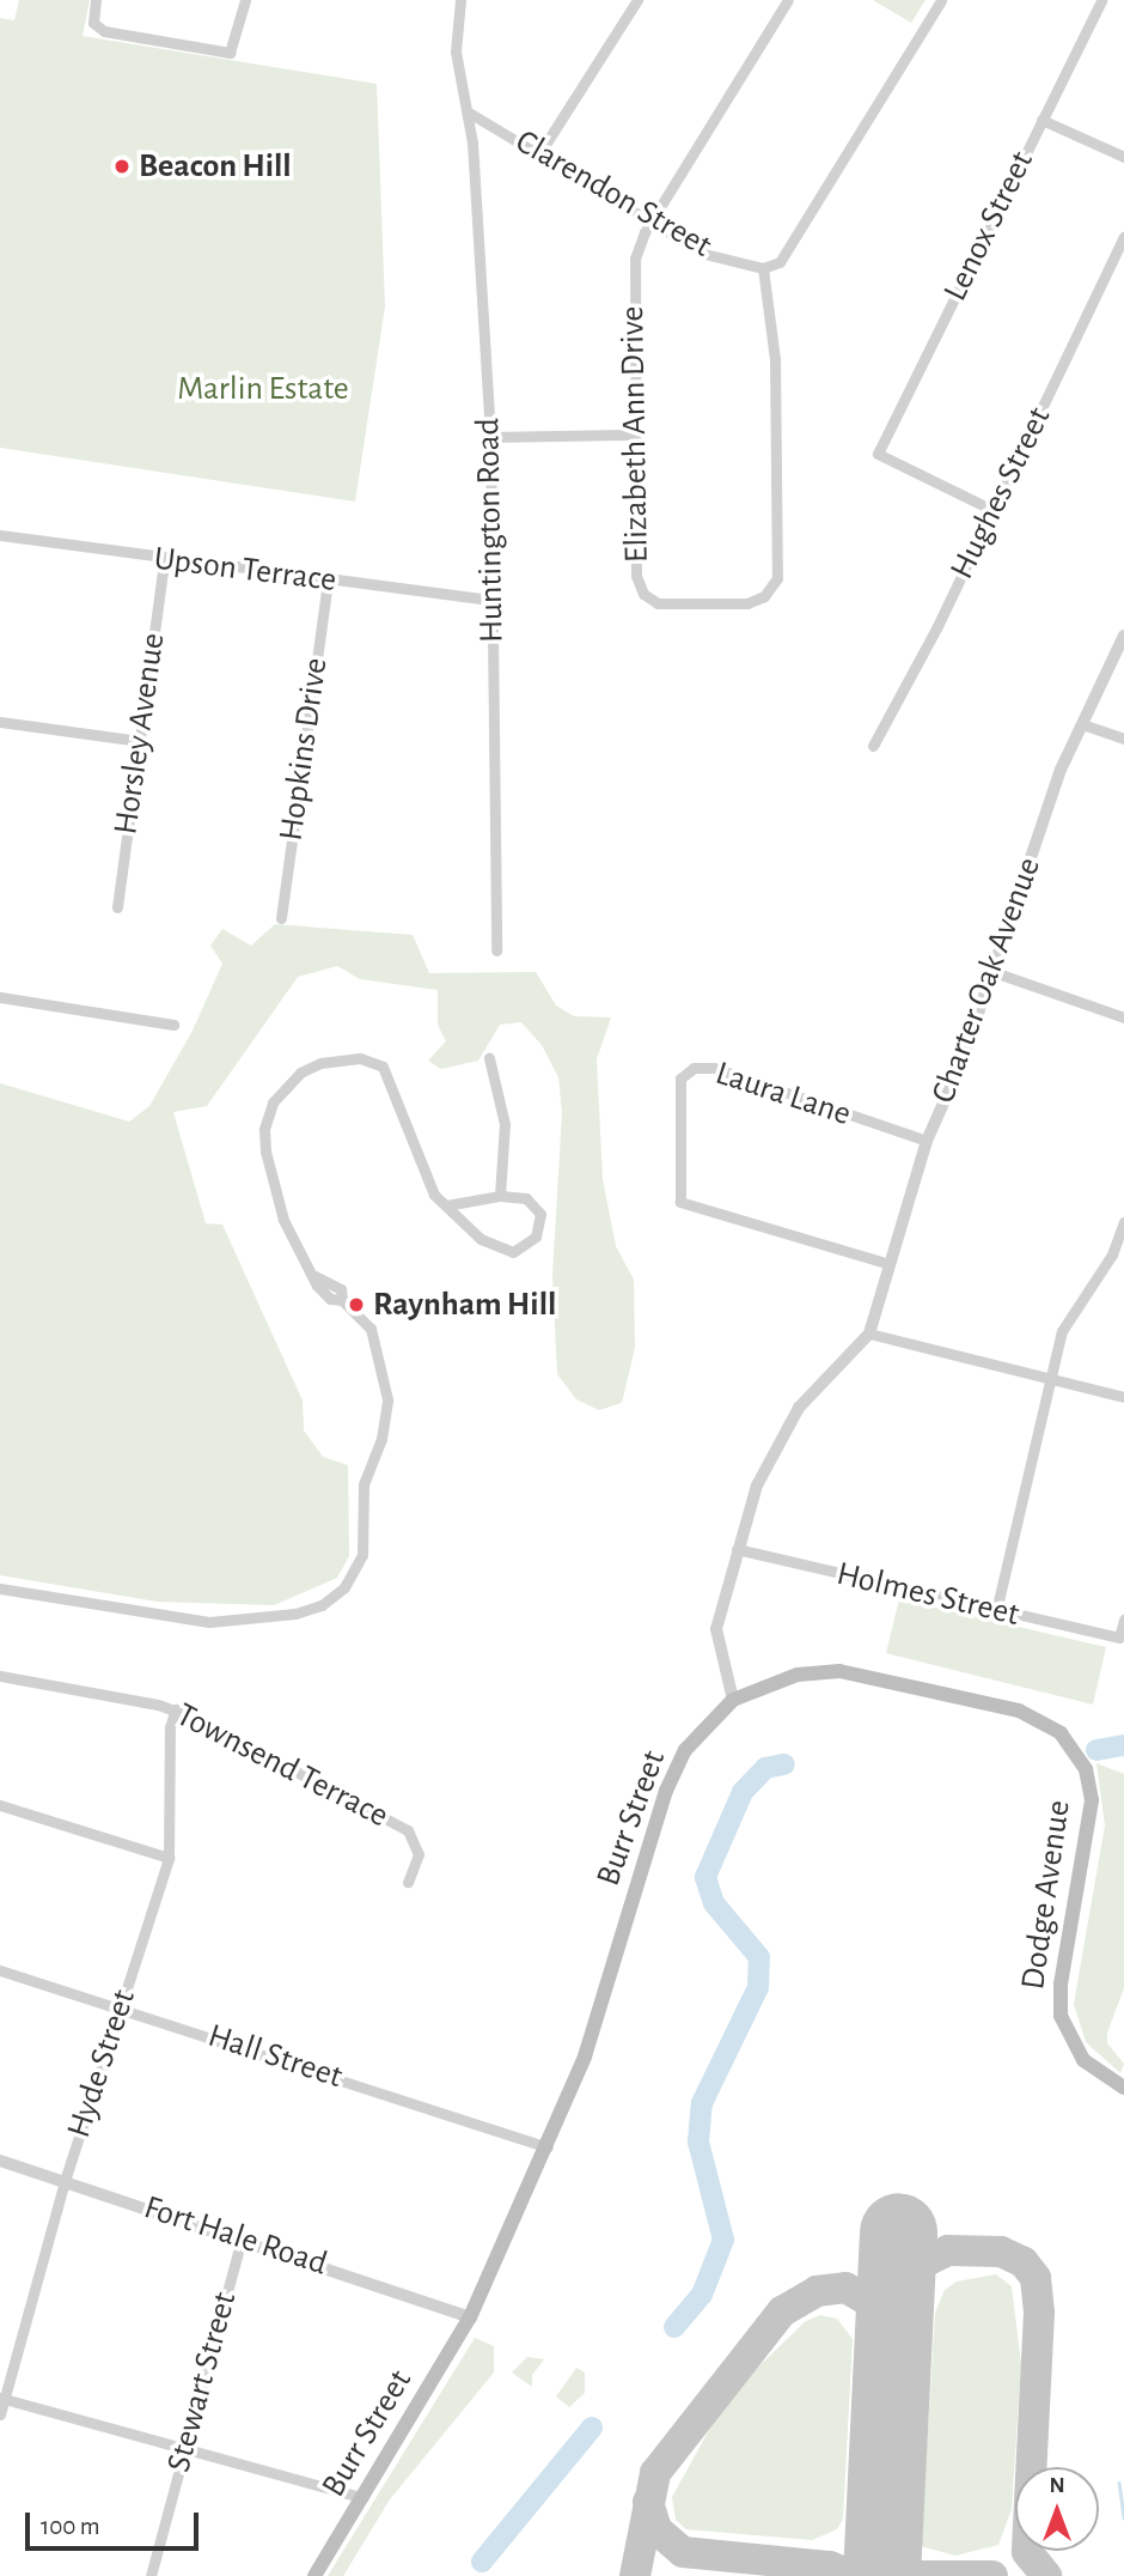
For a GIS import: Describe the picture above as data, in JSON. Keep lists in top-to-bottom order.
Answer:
{
  "streets": {
    "main road": ["Burr Street", "Dodge Avenue"],
    "street": [
      "Clarendon Street",
      "Lenox Street",
      "Elizabeth Ann Drive",
      "Hughes Street",
      "Huntington Road",
      "Upson Terrace",
      "Horsley Avenue",
      "Hopkins Drive",
      "Charter Oak Avenue",
      "Laura Lane",
      "Holmes Street",
      "Townsend Terrace",
      "Hall Street",
      "Hyde Street",
      "Fort Hale Road",
      "Stewart Street"
    ]
  },
  "crossings": [
    ["Clarendon Street", "Elizabeth Ann Drive"],
    ["Clarendon Street", "Huntington Road"],
    ["Lenox Street", "Hughes Street"],
    ["Huntington Road", "Upson Terrace"],
    ["Upson Terrace", "Horsley Avenue"],
    ["Upson Terrace", "Hopkins Drive"],
    ["Charter Oak Avenue", "Laura Lane"],
    ["Townsend Terrace", "Hyde Street"],
    ["Burr Street", "Dodge Avenue"],
    ["Burr Street", "Hall Street"],
    ["Burr Street", "Fort Hale Road"],
    ["Hall Street", "Hyde Street"],
    ["Hyde Street", "Fort Hale Road"],
    ["Fort Hale Road", "Stewart Street"]
  ],
  "parks": ["Marlin Estate"],
  "places": ["Beacon Hill", "Raynham Hill"],
  "scale_bar": "100 m",
  "north": "top"
}
